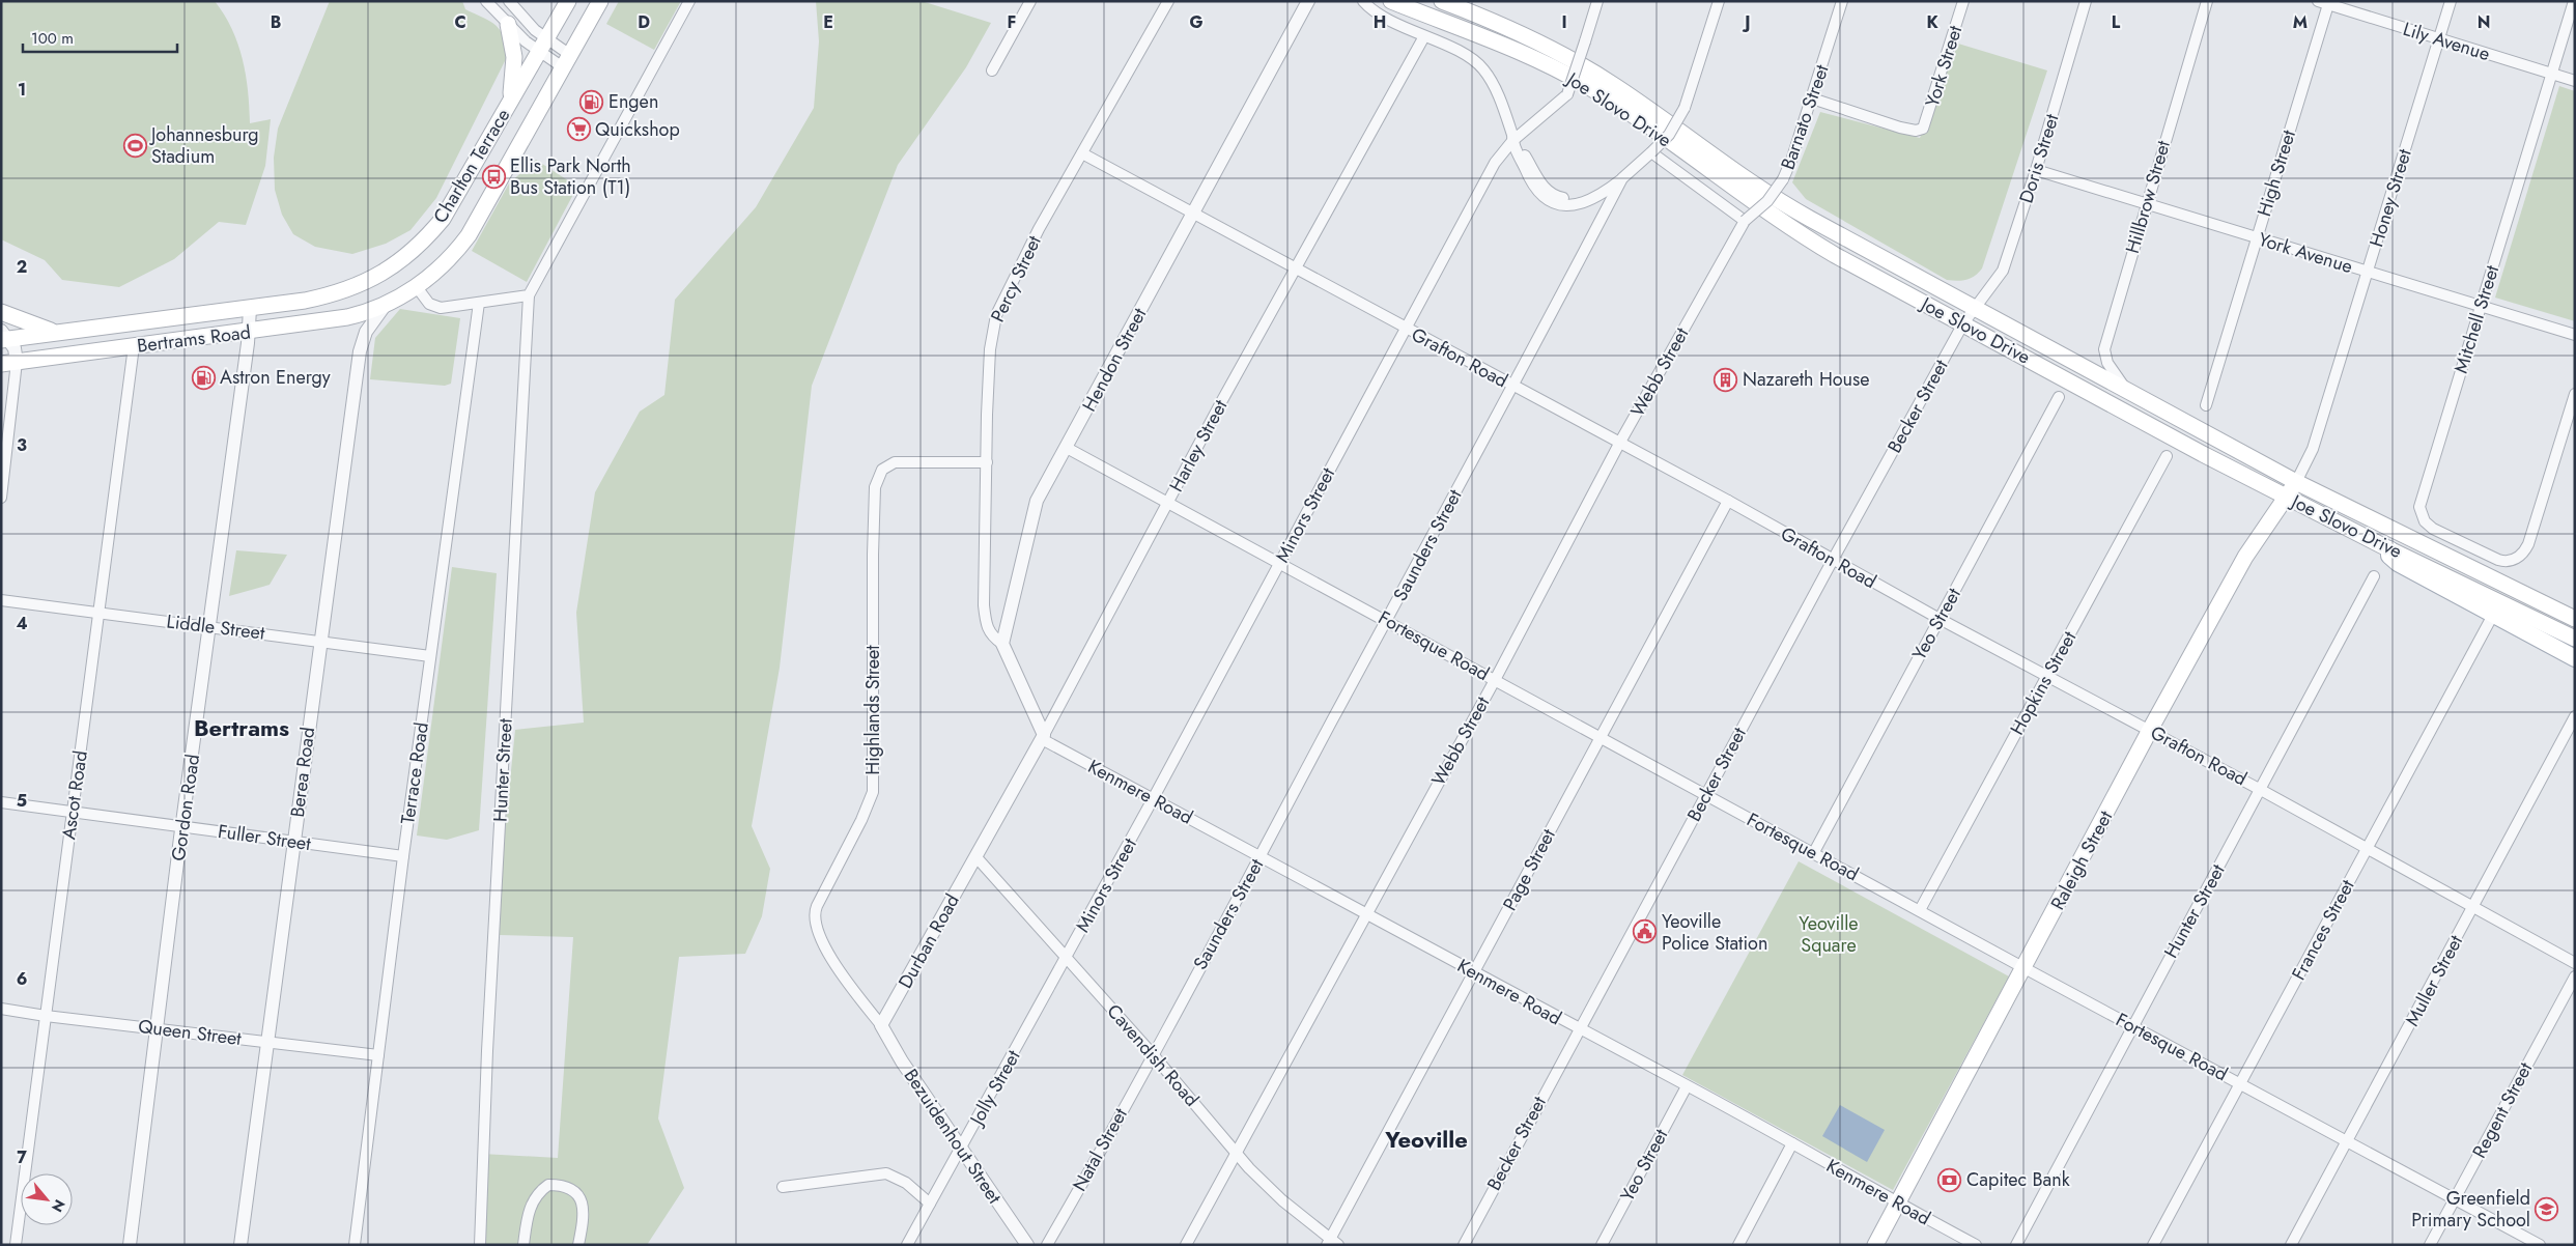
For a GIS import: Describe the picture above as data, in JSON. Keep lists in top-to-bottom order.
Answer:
{
  "streets": {
    "main road": [
      "Joe Slovo Drive",
      "Charlton Terrace",
      "Bertrams Road",
      "Raleigh Street"
    ],
    "street": [
      "Lily Avenue",
      "York Street",
      "Barnato Street",
      "Doris Street",
      "High Street",
      "Hillbrow Street",
      "Honey Street",
      "York Avenue",
      "Percy Street",
      "Mitchell Street",
      "Grafton Road",
      "Hendon Street",
      "Webb Street",
      "Becker Street",
      "Harley Street",
      "Minors Street",
      "Saunders Street",
      "Yeo Street",
      "Liddle Street",
      "Fortesque Road",
      "Hopkins Street",
      "Highlands Street",
      "Hunter Street",
      "Berea Road",
      "Terrace Road",
      "Kenmere Road",
      "Ascot Road",
      "Gordon Road",
      "Fuller Street",
      "Page Street",
      "Frances Street",
      "Durban Road",
      "Muller Street",
      "Queen Street",
      "Cavendish Road",
      "Jolly Street",
      "Regent Street",
      "Bezuidenhout Street",
      "Natal Street"
    ]
  },
  "crossings": [
    ["Lily Avenue", "High Street"],
    ["Lily Avenue", "Honey Street"],
    ["Lily Avenue", "Mitchell Street"],
    ["York Street", "Barnato Street"],
    ["Joe Slovo Drive", "Doris Street"],
    ["Joe Slovo Drive", "Hillbrow Street"],
    ["Joe Slovo Drive", "Honey Street"],
    ["Joe Slovo Drive", "Becker Street"],
    ["Joe Slovo Drive", "Raleigh Street"],
    ["Barnato Street", "Webb Street"],
    ["Doris Street", "York Avenue"],
    ["Doris Street", "Becker Street"],
    ["Charlton Terrace", "Bertrams Road"],
    ["Charlton Terrace", "Berea Road"],
    ["High Street", "York Avenue"],
    ["Hillbrow Street", "York Avenue"],
    ["Honey Street", "York Avenue"],
    ["Honey Street", "Raleigh Street"],
    ["York Avenue", "Mitchell Street"],
    ["Percy Street", "Grafton Road"],
    ["Percy Street", "Hendon Street"],
    ["Percy Street", "Highlands Street"],
    ["Bertrams Road", "Berea Road"],
    ["Bertrams Road", "Ascot Road"],
    ["Bertrams Road", "Gordon Road"],
    ["Grafton Road", "Hendon Street"],
    ["Grafton Road", "Webb Street"],
    ["Grafton Road", "Becker Street"],
    ["Grafton Road", "Harley Street"],
    ["Grafton Road", "Minors Street"],
    ["Grafton Road", "Saunders Street"],
    ["Grafton Road", "Yeo Street"],
    ["Grafton Road", "Hopkins Street"],
    ["Grafton Road", "Hunter Street"],
    ["Grafton Road", "Raleigh Street"],
    ["Grafton Road", "Page Street"],
    ["Grafton Road", "Frances Street"],
    ["Grafton Road", "Muller Street"],
    ["Hendon Street", "Fortesque Road"],
    ["Webb Street", "Fortesque Road"],
    ["Webb Street", "Kenmere Road"],
    ["Webb Street", "Cavendish Road"],
    ["Becker Street", "Fortesque Road"],
    ["Becker Street", "Kenmere Road"],
    ["Harley Street", "Fortesque Road"],
    ["Harley Street", "Kenmere Road"],
    ["Harley Street", "Durban Road"],
    ["Harley Street", "Cavendish Road"],
    ["Minors Street", "Fortesque Road"],
    ["Minors Street", "Kenmere Road"],
    ["Minors Street", "Cavendish Road"],
    ["Minors Street", "Jolly Street"],
    ["Saunders Street", "Fortesque Road"],
    ["Saunders Street", "Kenmere Road"],
    ["Saunders Street", "Cavendish Road"],
    ["Saunders Street", "Natal Street"],
    ["Yeo Street", "Fortesque Road"],
    ["Yeo Street", "Kenmere Road"],
    ["Liddle Street", "Berea Road"],
    ["Liddle Street", "Terrace Road"],
    ["Liddle Street", "Ascot Road"],
    ["Liddle Street", "Gordon Road"],
    ["Fortesque Road", "Hopkins Street"],
    ["Fortesque Road", "Hunter Street"],
    ["Fortesque Road", "Raleigh Street"],
    ["Fortesque Road", "Page Street"],
    ["Fortesque Road", "Frances Street"],
    ["Fortesque Road", "Muller Street"],
    ["Fortesque Road", "Regent Street"],
    ["Highlands Street", "Durban Road"],
    ["Highlands Street", "Bezuidenhout Street"],
    ["Berea Road", "Fuller Street"],
    ["Berea Road", "Queen Street"],
    ["Terrace Road", "Fuller Street"],
    ["Terrace Road", "Queen Street"],
    ["Kenmere Road", "Raleigh Street"],
    ["Kenmere Road", "Page Street"],
    ["Ascot Road", "Fuller Street"],
    ["Ascot Road", "Queen Street"],
    ["Gordon Road", "Fuller Street"],
    ["Gordon Road", "Queen Street"],
    ["Page Street", "Cavendish Road"],
    ["Durban Road", "Cavendish Road"],
    ["Durban Road", "Bezuidenhout Street"],
    ["Cavendish Road", "Jolly Street"],
    ["Cavendish Road", "Natal Street"],
    ["Jolly Street", "Bezuidenhout Street"]
  ],
  "districts": ["Bertrams", "Yeoville"],
  "parks": ["Yeoville Square"],
  "places": {
    "fuel station": ["Engen", "Astron Energy"],
    "supermarket": ["Quickshop"],
    "sports": ["Johannesburg Stadium"],
    "bus stop": ["Ellis Park North Bus Station (T1)"],
    "building": ["Nazareth House"],
    "public building": ["Yeoville Police Station"],
    "bank": ["Capitec Bank"],
    "school or university": ["Greenfield Primary School"]
  },
  "scale_bar": "100 m",
  "north": "bottom right",
  "grid": {
    "columns": [
      "B",
      "C",
      "D",
      "E",
      "F",
      "G",
      "H",
      "I",
      "J",
      "K",
      "L",
      "M",
      "N"
    ],
    "rows": [
      "1",
      "2",
      "3",
      "4",
      "5",
      "6",
      "7"
    ]
  }
}
